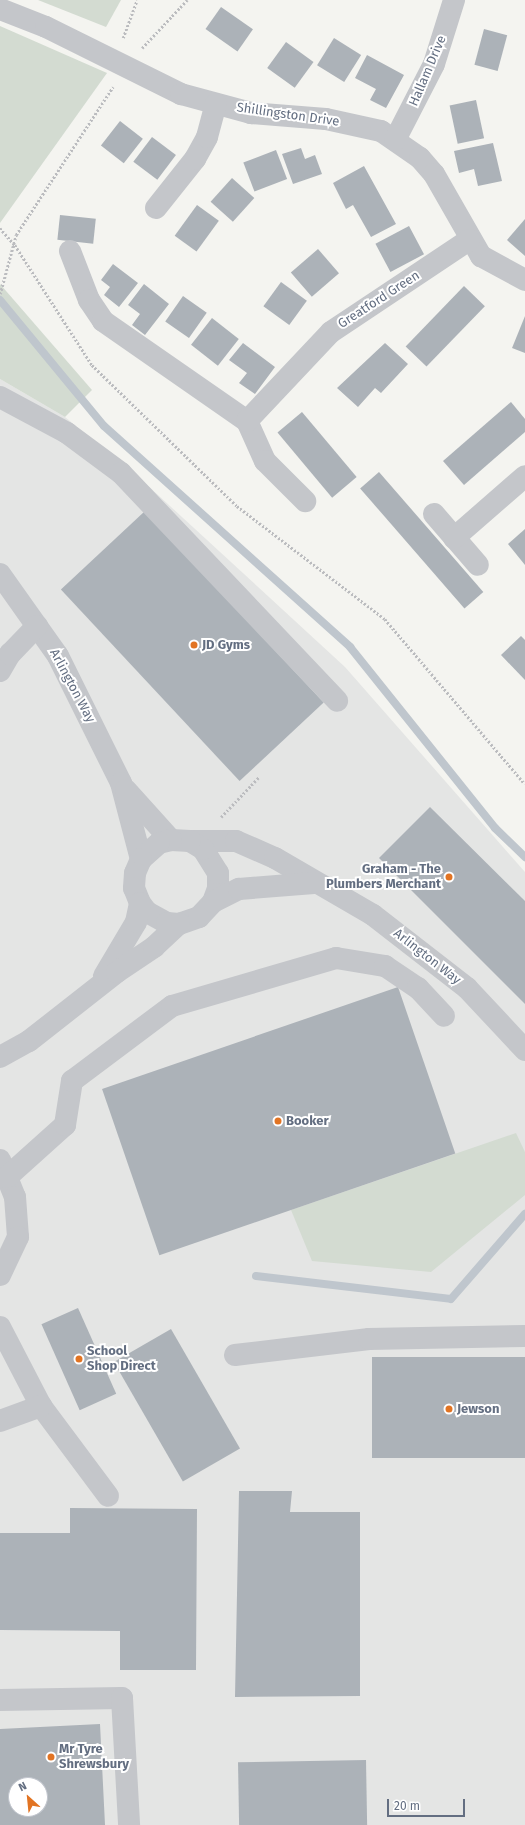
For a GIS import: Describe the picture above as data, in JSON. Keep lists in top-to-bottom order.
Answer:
{
  "streets": {
    "street": [
      "Hallam Drive",
      "Shillingston Drive",
      "Greatford Green",
      "Arlington Way"
    ]
  },
  "crossings": [
    ["Hallam Drive", "Shillingston Drive"],
    ["Shillingston Drive", "Greatford Green"]
  ],
  "places": [
    "JD Gyms",
    "Graham - The Plumbers Merchant",
    "Booker",
    "School Shop Direct",
    "Jewson",
    "Mr Tyre Shrewsbury"
  ],
  "scale_bar": "20 m",
  "north": "top left"
}
